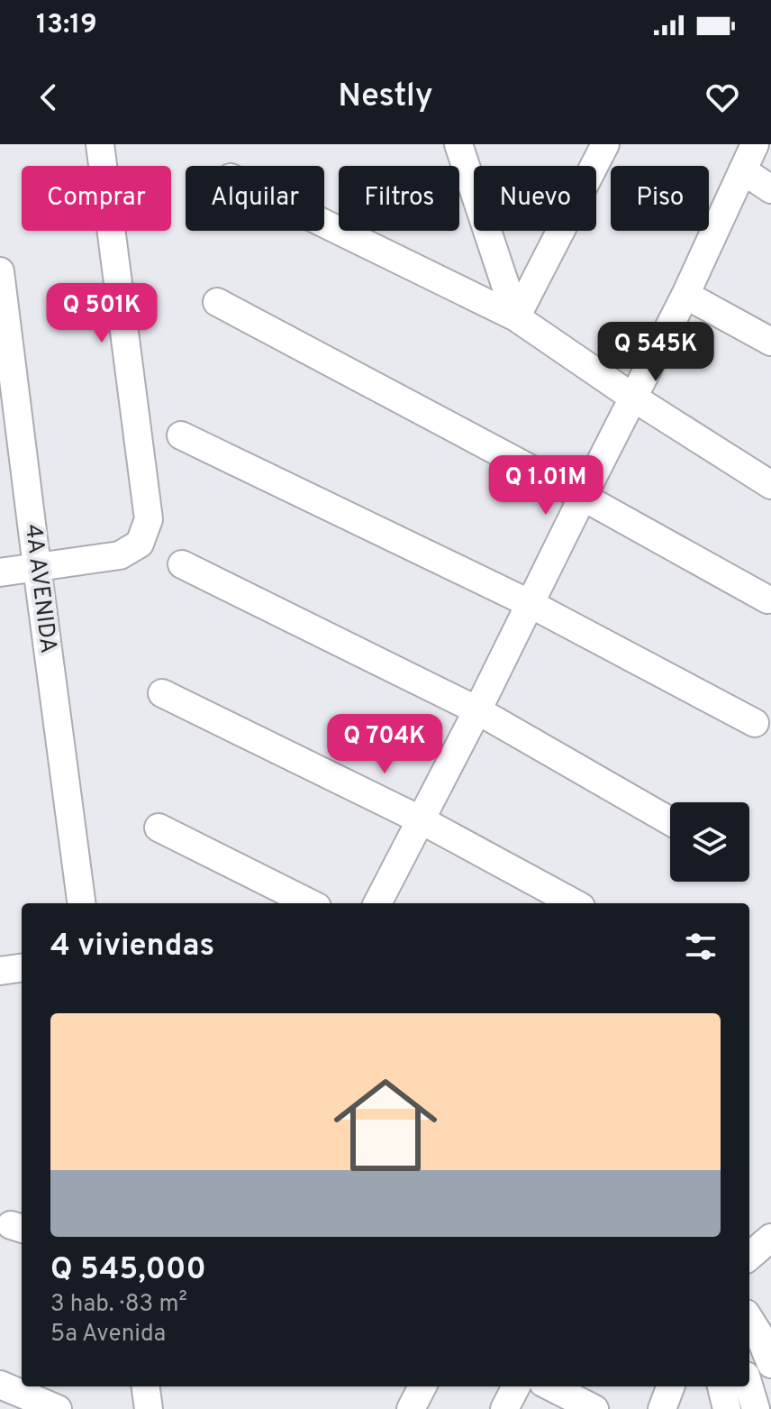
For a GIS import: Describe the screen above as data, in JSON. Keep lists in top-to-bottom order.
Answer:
{
  "streets": {
    "street": ["4A AVENIDA"]
  },
  "page": {
    "status": "13:19",
    "header": "Nestly",
    "chip": [
      "Comprar",
      "Alquilar",
      "Filtros",
      "Nuevo",
      "Piso"
    ],
    "price": [
      "Q 501K",
      "Q 545K",
      "Q 1.01M",
      "Q 704K"
    ],
    "heading": "4 viviendas",
    "list": [
      {
        "name": "Q 545,000",
        "note": "3 hab. · 83 m² · 5a Avenida"
      }
    ]
  }
}
